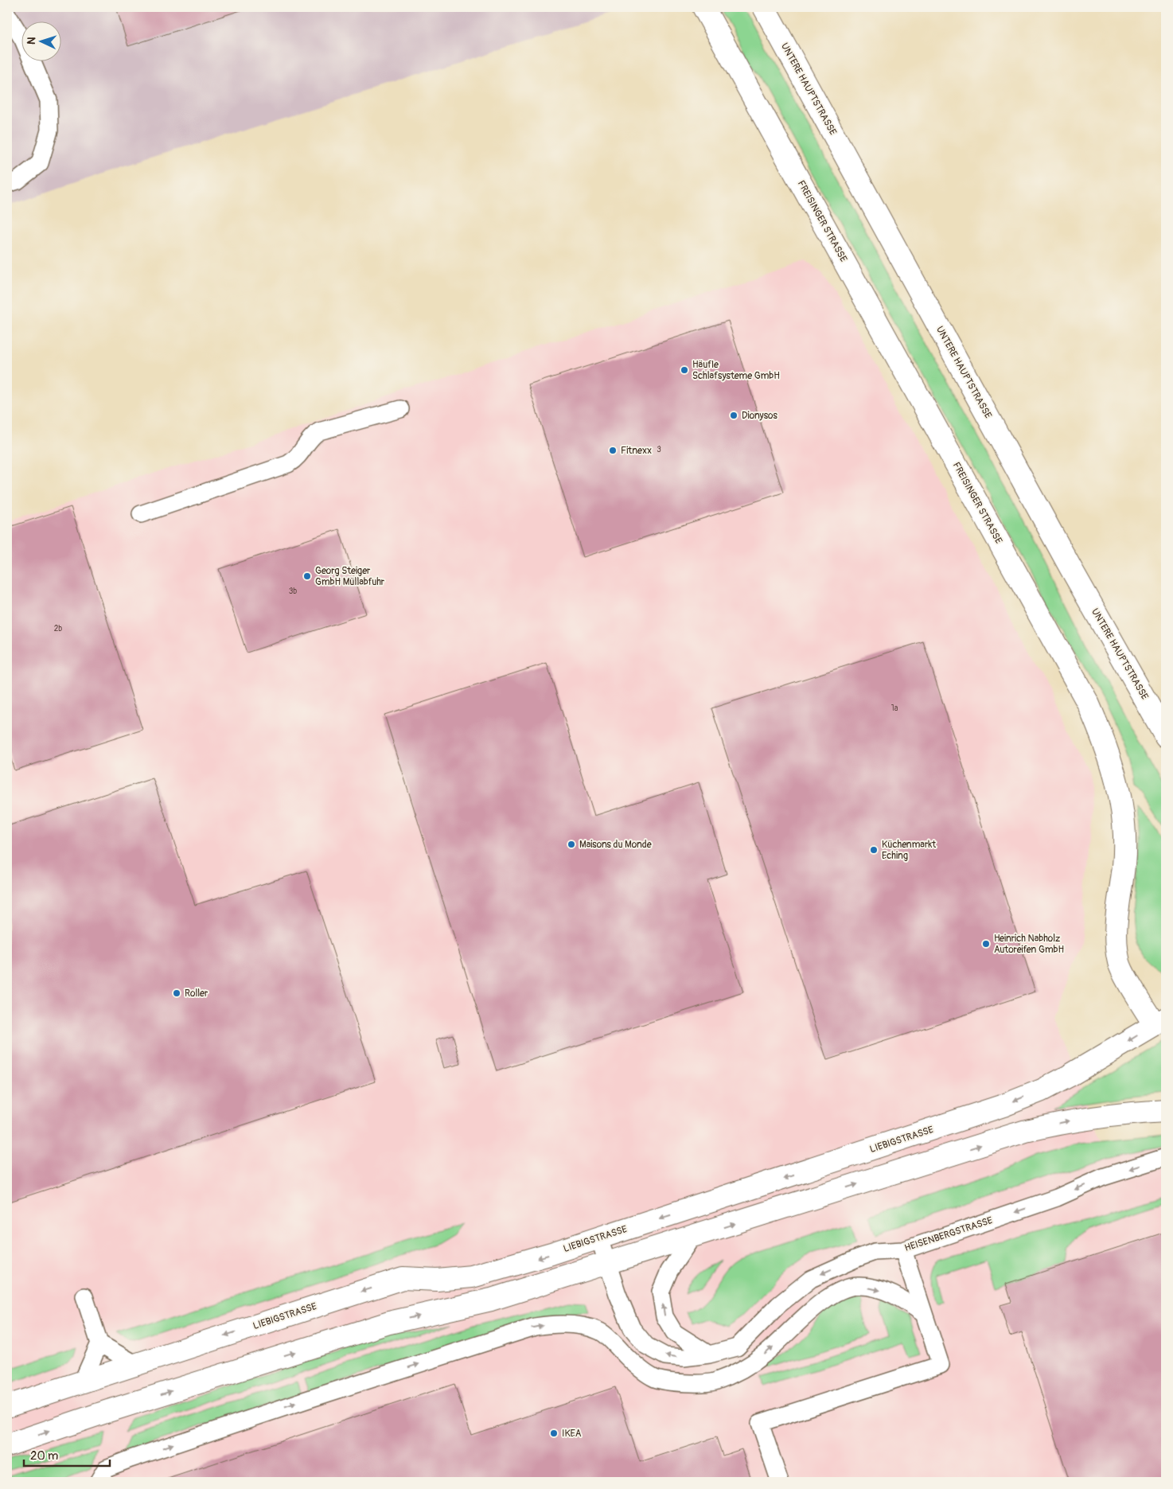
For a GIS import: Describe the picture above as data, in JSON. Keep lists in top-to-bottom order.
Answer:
{
  "streets": {
    "street": ["UNTERE HAUPTSTRASSE", "FREISINGER STRASSE", "LIEBIGSTRASSE"],
    "lane": ["HEISENBERGSTRASSE"]
  },
  "crossings": [
    ["FREISINGER STRASSE", "LIEBIGSTRASSE"],
    ["LIEBIGSTRASSE", "HEISENBERGSTRASSE"]
  ],
  "places": [
    "Häufle Schlafsysteme GmbH",
    "Dionysos",
    "Fitnexx",
    "Georg Steiger GmbH Müllabfuhr",
    "Maisons du Monde",
    "Küchenmarkt Eching",
    "Heinrich Nabholz Autoreifen GmbH",
    "Roller",
    "IKEA"
  ],
  "house_numbers": [
    "3",
    "3b",
    "2b",
    "1a"
  ],
  "scale_bar": "20 m",
  "north": "left"
}
